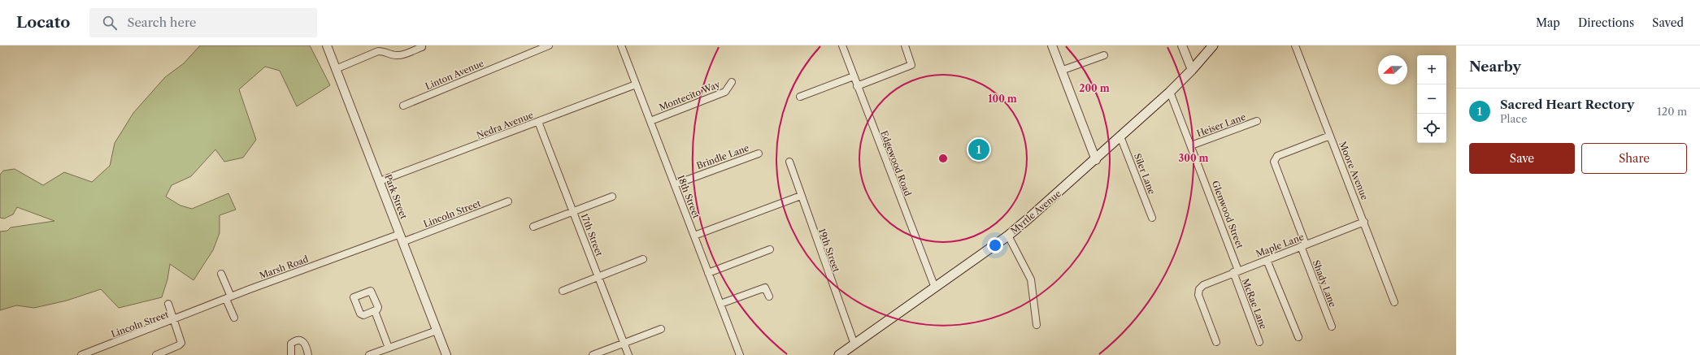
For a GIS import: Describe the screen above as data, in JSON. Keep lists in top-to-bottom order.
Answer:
{
  "streets": {
    "main road": ["Myrtle Avenue"],
    "street": [
      "Linton Avenue",
      "Montecito Way",
      "Nedra Avenue",
      "Heiser Lane",
      "Brindle Lane",
      "Edgewood Road",
      "Moore Avenue",
      "Siler Lane",
      "Park Street",
      "18th Street",
      "Lincoln Street",
      "Glenwood Street",
      "17th Street",
      "Maple Lane",
      "19th Street",
      "Marsh Road",
      "Shady Lane",
      "McRae Lane"
    ]
  },
  "crossings": [
    ["Montecito Way", "18th Street"],
    ["Nedra Avenue", "Park Street"],
    ["Nedra Avenue", "18th Street"],
    ["Nedra Avenue", "17th Street"],
    ["Heiser Lane", "Glenwood Street"],
    ["Brindle Lane", "18th Street"],
    ["Edgewood Road", "Myrtle Avenue"],
    ["Moore Avenue", "Maple Lane"],
    ["Moore Avenue", "Shady Lane"],
    ["Siler Lane", "Myrtle Avenue"],
    ["Park Street", "Lincoln Street"],
    ["Park Street", "Marsh Road"],
    ["Myrtle Avenue", "Glenwood Street"],
    ["Myrtle Avenue", "19th Street"],
    ["Lincoln Street", "Marsh Road"],
    ["Glenwood Street", "Maple Lane"],
    ["Glenwood Street", "McRae Lane"],
    ["Maple Lane", "Shady Lane"],
    ["Maple Lane", "McRae Lane"]
  ],
  "north": "left",
  "page": {
    "header": "Locato",
    "search": "Search here",
    "nav": ["Map", "Directions", "Saved"],
    "heading": "Nearby",
    "map_buttons": ["+", "−"],
    "list": [
      {
        "mark": "1",
        "name": "Sacred Heart Rectory",
        "note": "Place",
        "value": "120 m"
      }
    ],
    "buttons": ["Save", "Share"],
    "pins": "1"
  },
  "rings": ["200 m", "100 m", "300 m"]
}
